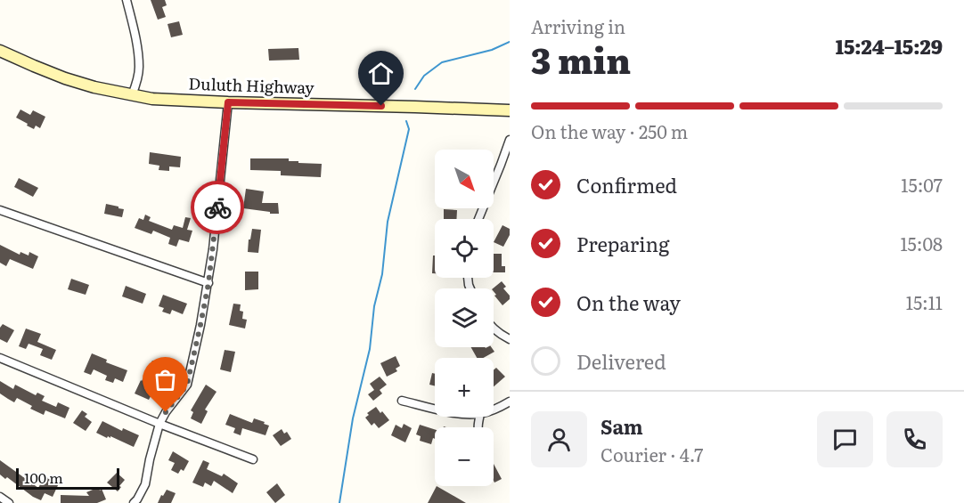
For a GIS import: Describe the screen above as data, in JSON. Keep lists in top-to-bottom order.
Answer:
{
  "streets": {
    "main road": ["Duluth Highway"]
  },
  "scale_bar": "100 m",
  "north": "bottom right",
  "page": {
    "heading": ["3 min", "Arriving in", "15:24–15:29"],
    "panel": ["Sam", "Courier · 4.7"],
    "bar": "On the way · 250 m",
    "map_buttons": ["+", "−"],
    "list": [
      ["Confirmed", "15:07"],
      ["Preparing", "15:08"],
      ["On the way", "15:11"],
      "Delivered"
    ],
    "scale": "100 m"
  }
}
